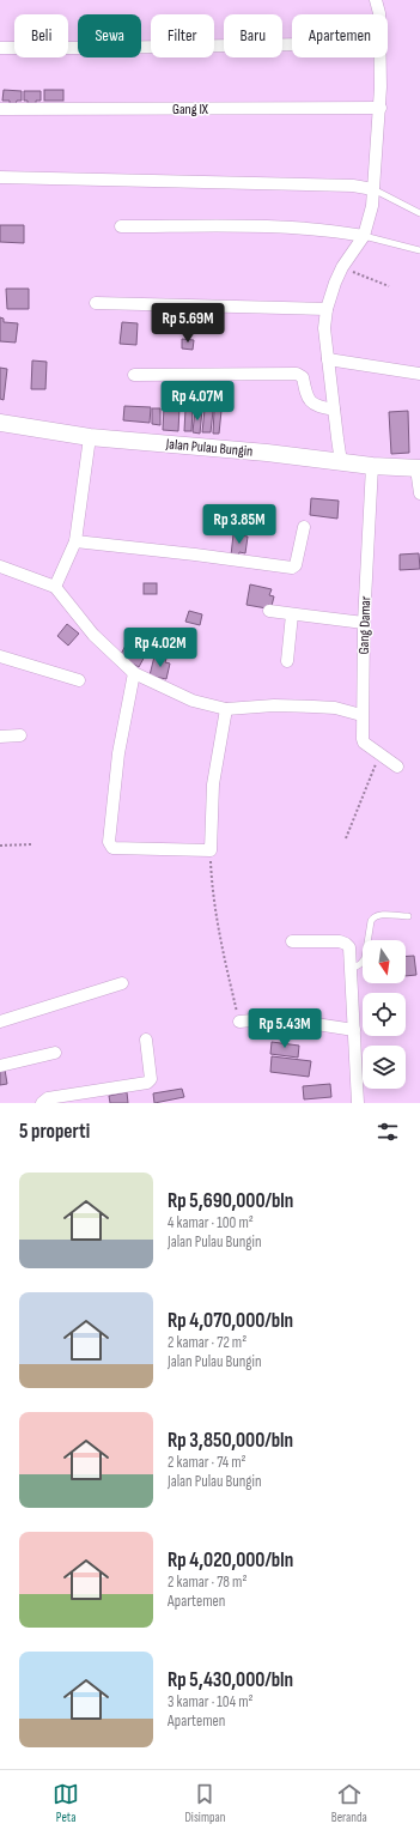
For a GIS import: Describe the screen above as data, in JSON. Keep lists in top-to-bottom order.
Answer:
{
  "streets": {
    "street": ["Gang IX", "Jalan Pulau Bungin", "Gang Damar"]
  },
  "crossings": [
    ["Jalan Pulau Bungin", "Gang Damar"]
  ],
  "north": "bottom",
  "page": {
    "chip": [
      "Beli",
      "Sewa",
      "Filter",
      "Baru",
      "Apartemen"
    ],
    "price": [
      "Rp 5.69M",
      "Rp 4.07M",
      "Rp 3.85M",
      "Rp 4.02M",
      "Rp 5.43M"
    ],
    "heading": "5 properti",
    "list": [
      {
        "name": "Rp 5,690,000/bln",
        "note": "4 kamar · 100 m² · Jalan Pulau Bungin"
      },
      {
        "name": "Rp 4,070,000/bln",
        "note": "2 kamar · 72 m² · Jalan Pulau Bungin"
      },
      {
        "name": "Rp 3,850,000/bln",
        "note": "2 kamar · 74 m² · Jalan Pulau Bungin"
      },
      {
        "name": "Rp 4,020,000/bln",
        "note": "2 kamar · 78 m² · Apartemen"
      },
      {
        "name": "Rp 5,430,000/bln",
        "note": "3 kamar · 104 m² · Apartemen"
      }
    ],
    "tabs": ["Peta", "Disimpan", "Beranda"]
  }
}
